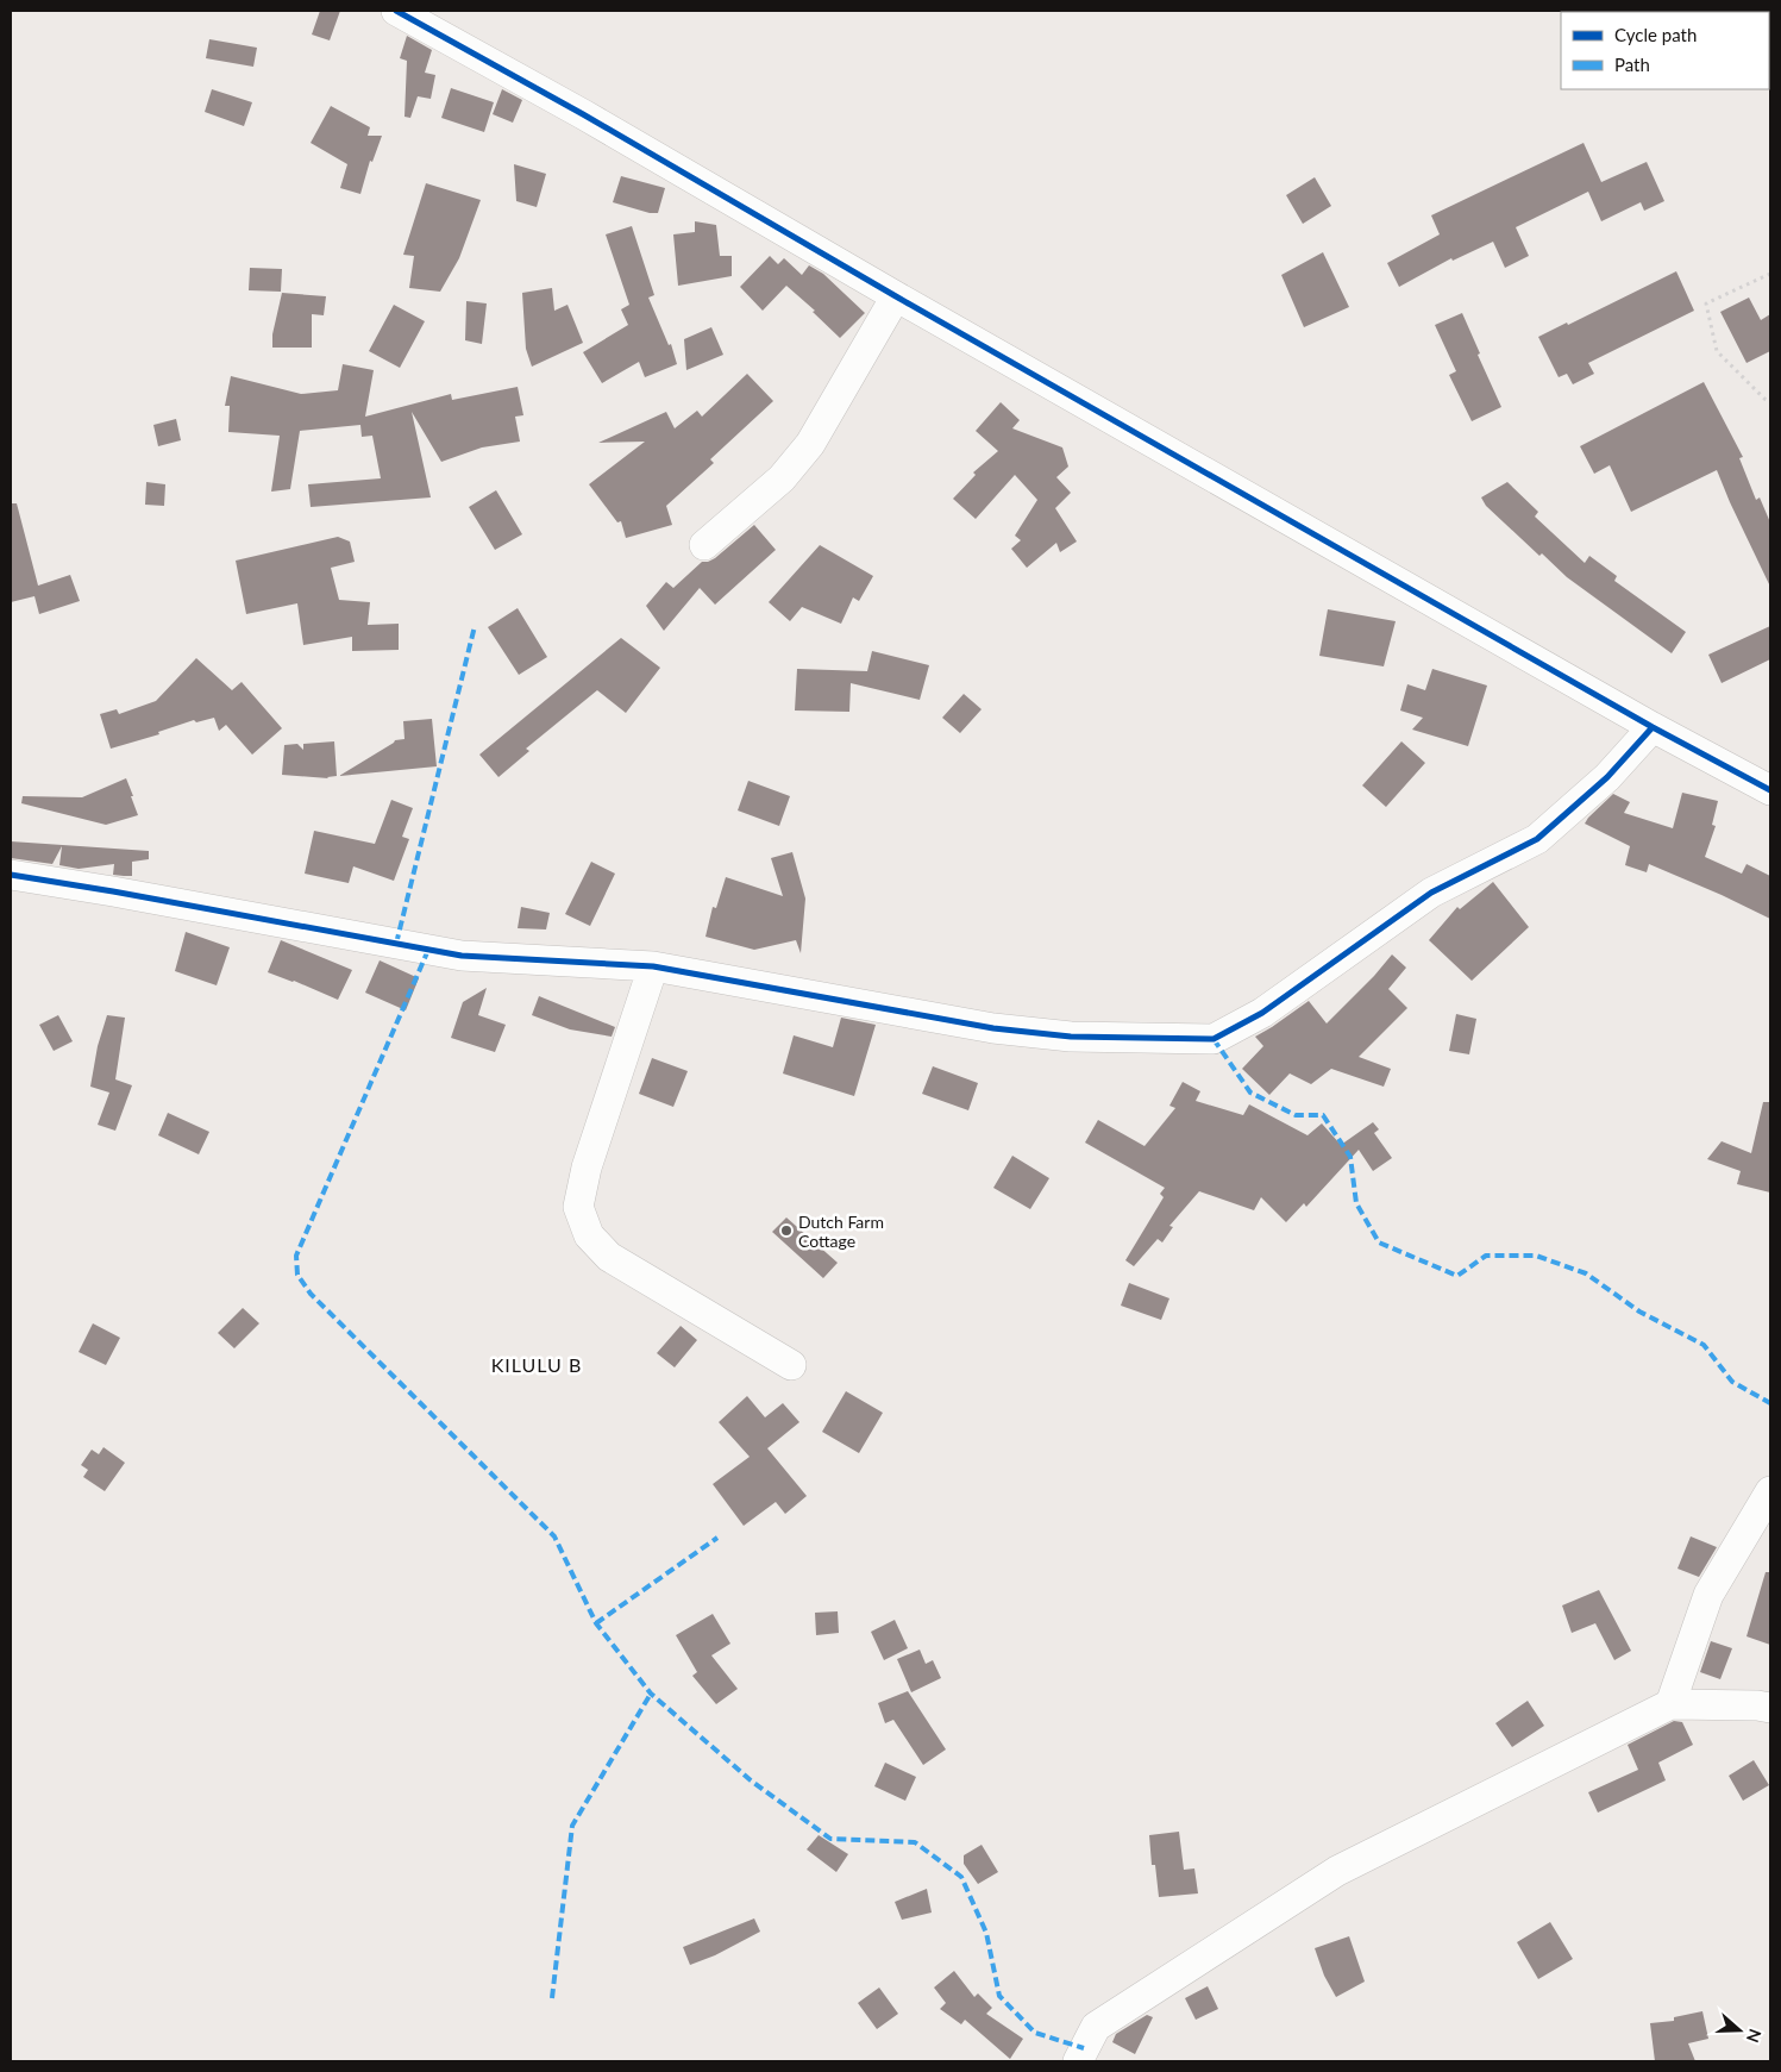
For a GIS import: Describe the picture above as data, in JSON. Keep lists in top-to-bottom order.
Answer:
{
  "districts": ["KILULU B"],
  "places": ["Dutch Farm Cottage"],
  "legend": ["Cycle path", "Path"],
  "north": "right"
}
